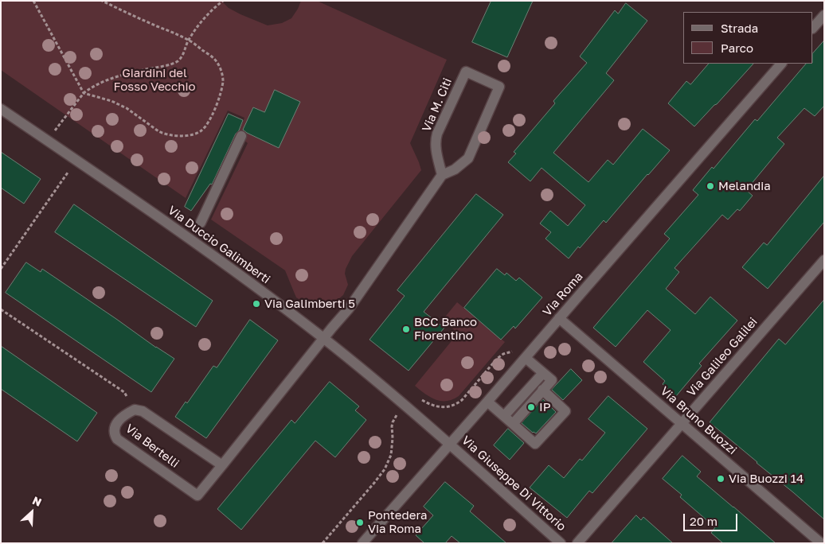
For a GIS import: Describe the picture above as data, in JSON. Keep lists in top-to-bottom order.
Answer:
{
  "streets": {
    "street": [
      "Via M. Citi",
      "Via Duccio Galimberti",
      "Via Roma",
      "Via Galileo Galilei",
      "Via Bruno Buozzi",
      "Via Bertelli",
      "Via Giuseppe Di Vittorio"
    ]
  },
  "crossings": [
    ["Via M. Citi", "Via Duccio Galimberti"],
    ["Via M. Citi", "Via Bertelli"],
    ["Via Duccio Galimberti", "Via Roma"],
    ["Via Duccio Galimberti", "Via Bertelli"],
    ["Via Duccio Galimberti", "Via Giuseppe Di Vittorio"],
    ["Via Roma", "Via Bruno Buozzi"],
    ["Via Roma", "Via Giuseppe Di Vittorio"],
    ["Via Galileo Galilei", "Via Bruno Buozzi"]
  ],
  "parks": ["Giardini del Fosso Vecchio"],
  "places": [
    "Melandia",
    "Via Galimberti 5",
    "BCC Banco Fiorentino",
    "IP",
    "Via Buozzi 14",
    "Pontedera Via Roma"
  ],
  "legend": ["Strada", "Parco"],
  "scale_bar": "20 m",
  "north": "top right"
}
